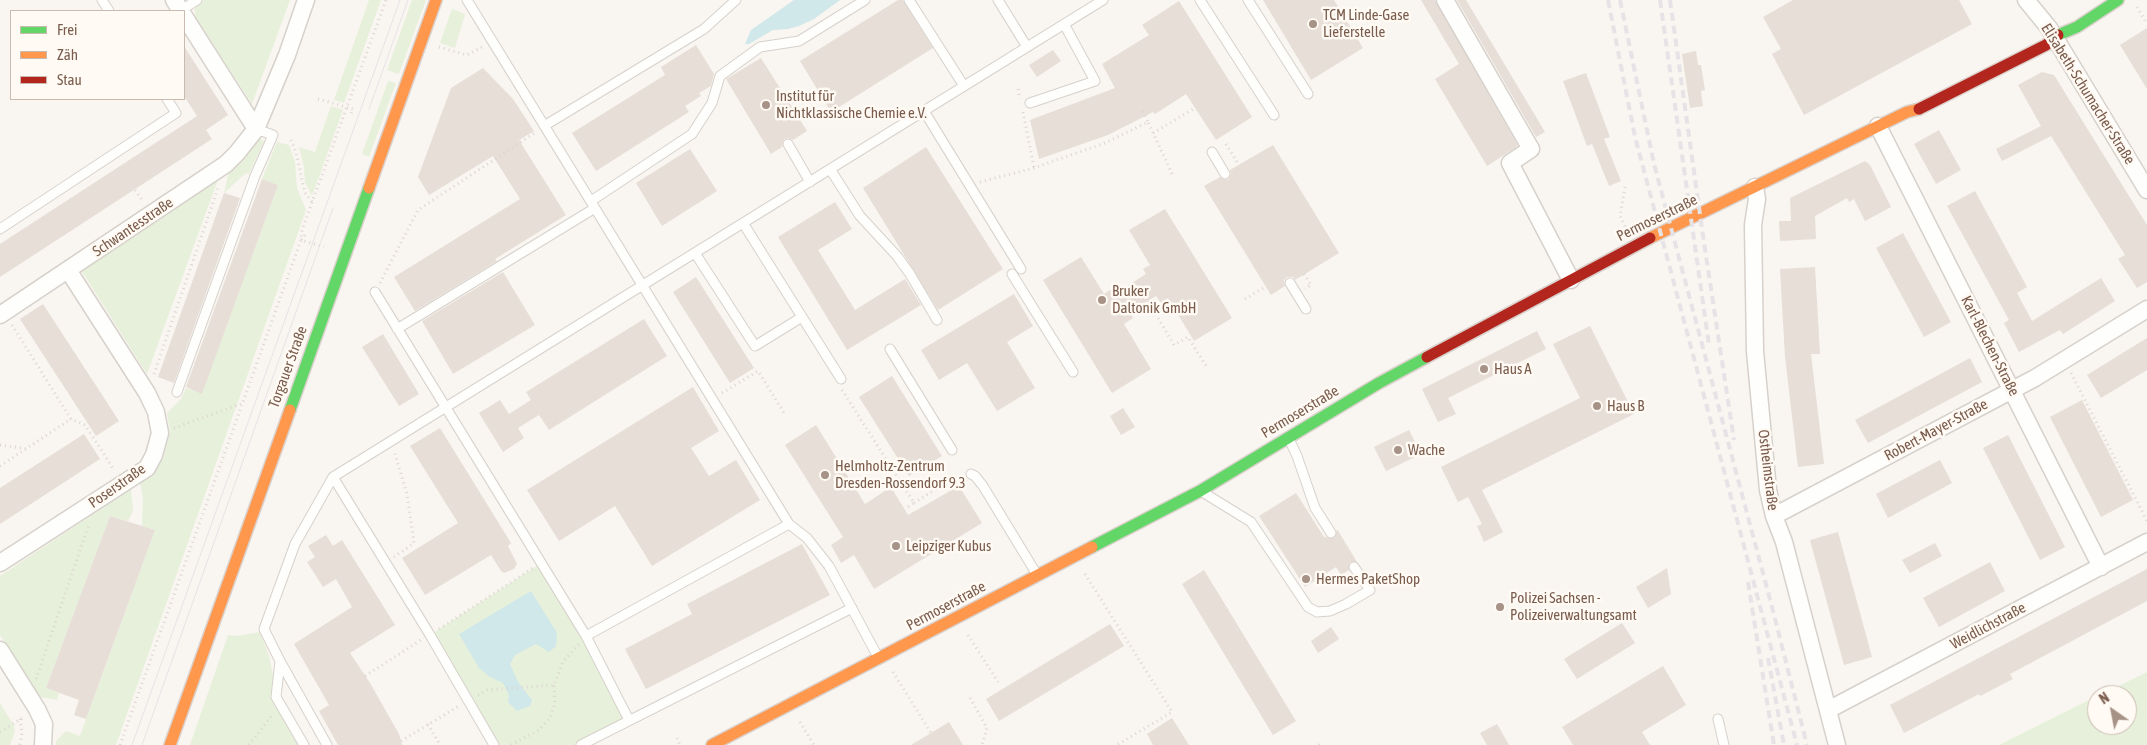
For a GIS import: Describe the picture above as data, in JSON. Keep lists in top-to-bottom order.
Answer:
{
  "streets": {
    "main road": ["Permoserstraße", "Torgauer Straße"],
    "street": [
      "Elisabeth-Schumacher-Straße",
      "Schwantesstraße",
      "Karl-Blechen-Straße",
      "Robert-Mayer-Straße",
      "Ostheimstraße",
      "Poserstraße",
      "Weidlichstraße"
    ]
  },
  "crossings": [
    ["Elisabeth-Schumacher-Straße", "Permoserstraße"],
    ["Permoserstraße", "Karl-Blechen-Straße"],
    ["Permoserstraße", "Ostheimstraße"],
    ["Schwantesstraße", "Poserstraße"],
    ["Karl-Blechen-Straße", "Robert-Mayer-Straße"],
    ["Karl-Blechen-Straße", "Weidlichstraße"],
    ["Robert-Mayer-Straße", "Ostheimstraße"],
    ["Ostheimstraße", "Weidlichstraße"]
  ],
  "places": [
    "TCM Linde-Gase Lieferstelle",
    "Institut für Nichtklassische Chemie e.V.",
    "Bruker Daltonik GmbH",
    "Haus A",
    "Haus B",
    "Wache",
    "Helmholtz-Zentrum Dresden-Rossendorf 9.3",
    "Leipziger Kubus",
    "Hermes PaketShop",
    "Polizei Sachsen - Polizeiverwaltungsamt"
  ],
  "legend": ["Frei", "Zäh", "Stau"],
  "north": "top left"
}
